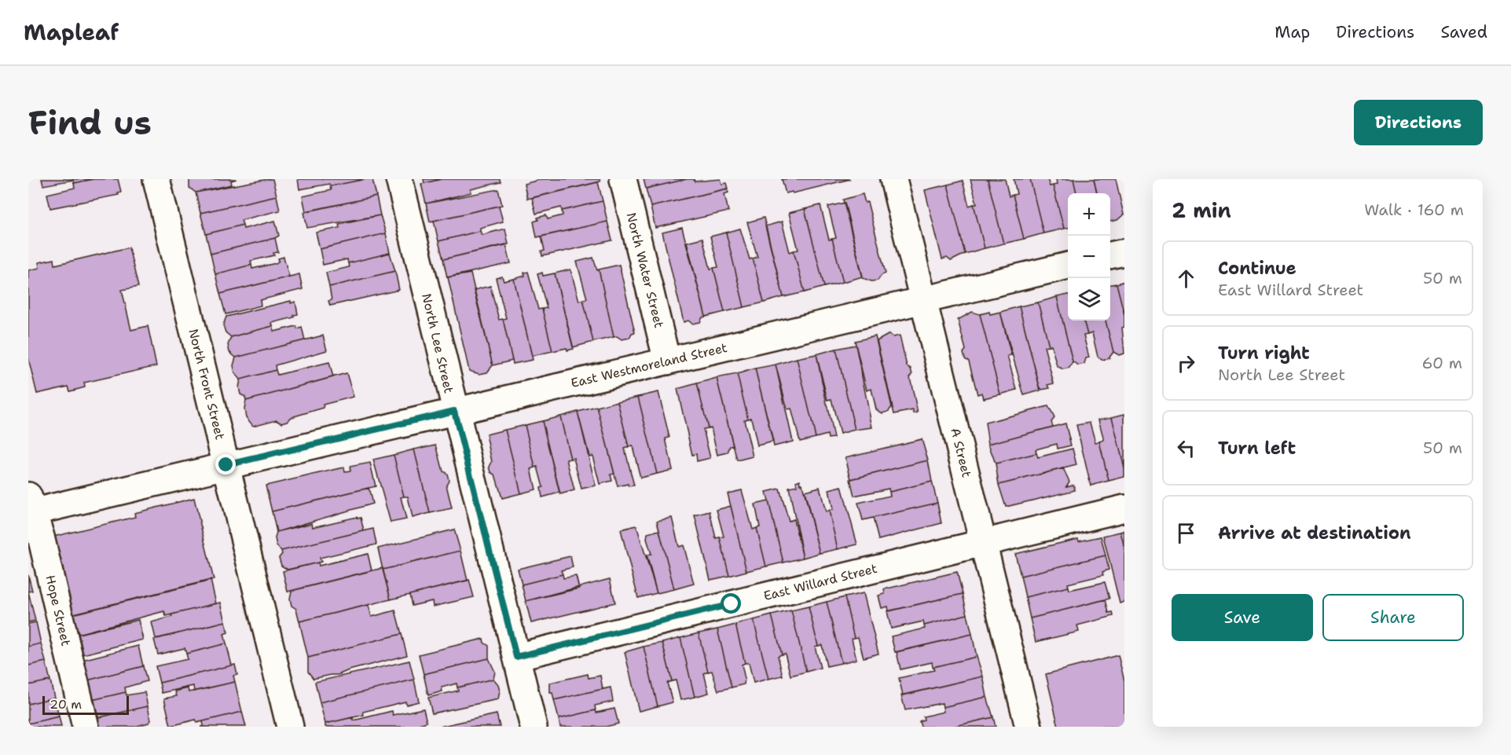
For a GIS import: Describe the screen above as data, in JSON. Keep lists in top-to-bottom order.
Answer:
{
  "streets": {
    "street": [
      "North Water Street",
      "North Lee Street",
      "East Westmoreland Street",
      "North Front Street",
      "A Street",
      "East Willard Street",
      "Hope Street"
    ]
  },
  "crossings": [
    ["North Water Street", "East Westmoreland Street"],
    ["North Lee Street", "East Westmoreland Street"],
    ["North Lee Street", "East Willard Street"],
    ["East Westmoreland Street", "North Front Street"],
    ["East Westmoreland Street", "A Street"],
    ["East Westmoreland Street", "Hope Street"],
    ["A Street", "East Willard Street"]
  ],
  "scale_bar": "20 m",
  "page": {
    "header": "Mapleaf",
    "nav": ["Map", "Directions", "Saved"],
    "buttons": [
      "Directions",
      ["Save", "Share"]
    ],
    "title": "Find us",
    "heading": ["2 min", "Walk · 160 m"],
    "map_buttons": ["+", "−"],
    "list": [
      ["Continue", "East Willard Street", "50 m"],
      ["Turn right", "North Lee Street", "60 m"],
      ["Turn left", "50 m"],
      "Arrive at destination"
    ],
    "scale": "20 m"
  }
}
